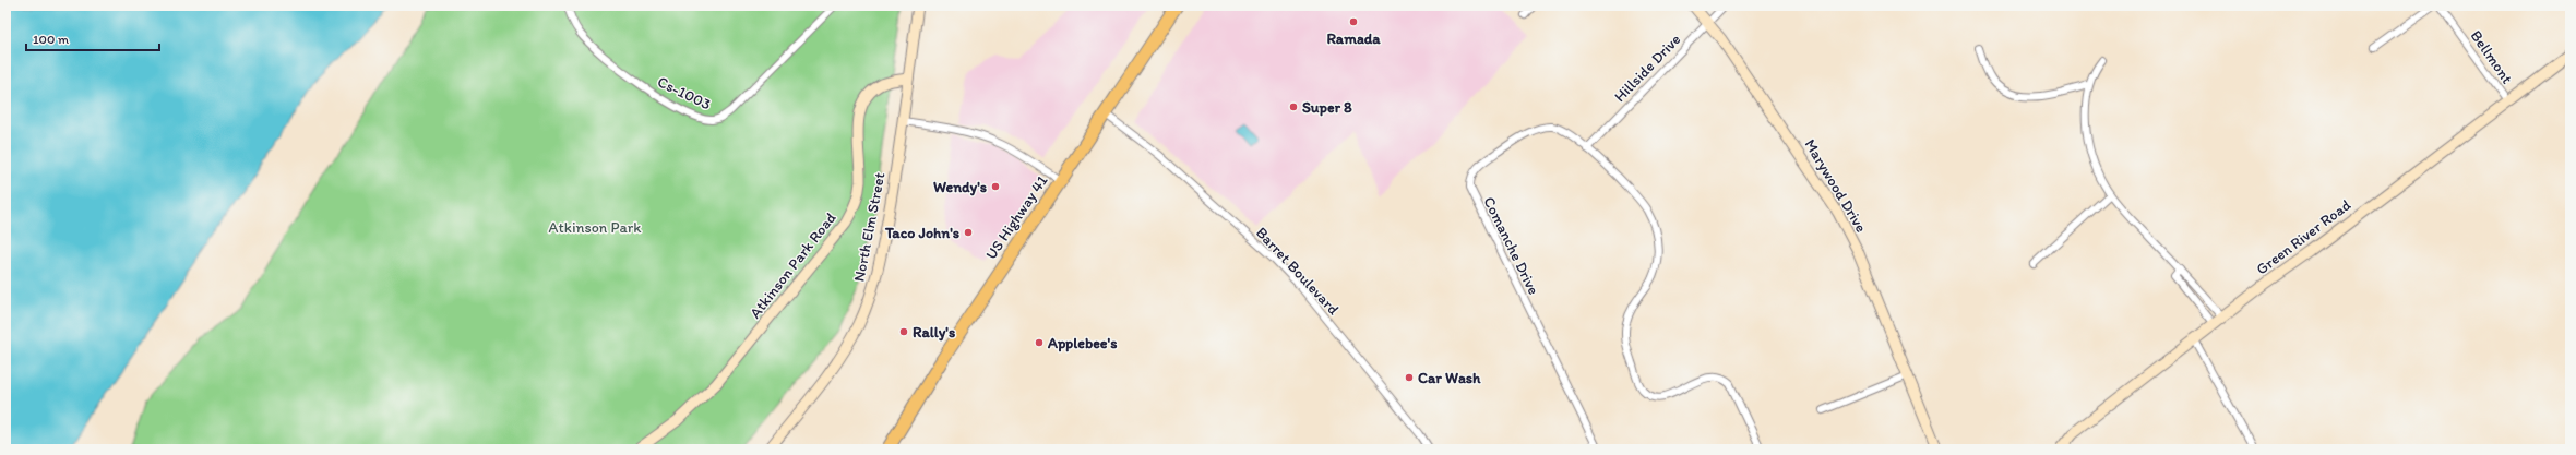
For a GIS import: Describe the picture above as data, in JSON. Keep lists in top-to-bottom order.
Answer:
{
  "streets": {
    "highway": ["US Highway 41"],
    "street": [
      "Bellmont",
      "Hillside Drive",
      "Cs-1003",
      "Marywood Drive",
      "North Elm Street",
      "Green River Road",
      "Comanche Drive",
      "Atkinson Park Road",
      "Barret Boulevard"
    ]
  },
  "crossings": [
    ["Bellmont", "Green River Road"],
    ["Hillside Drive", "Marywood Drive"],
    ["Hillside Drive", "Comanche Drive"],
    ["US Highway 41", "Barret Boulevard"],
    ["North Elm Street", "Atkinson Park Road"]
  ],
  "parks": ["Atkinson Park"],
  "places": [
    "Ramada",
    "Super 8",
    "Wendy's",
    "Taco John's",
    "Rally's",
    "Applebee's",
    "Car Wash"
  ],
  "scale_bar": "100 m"
}
